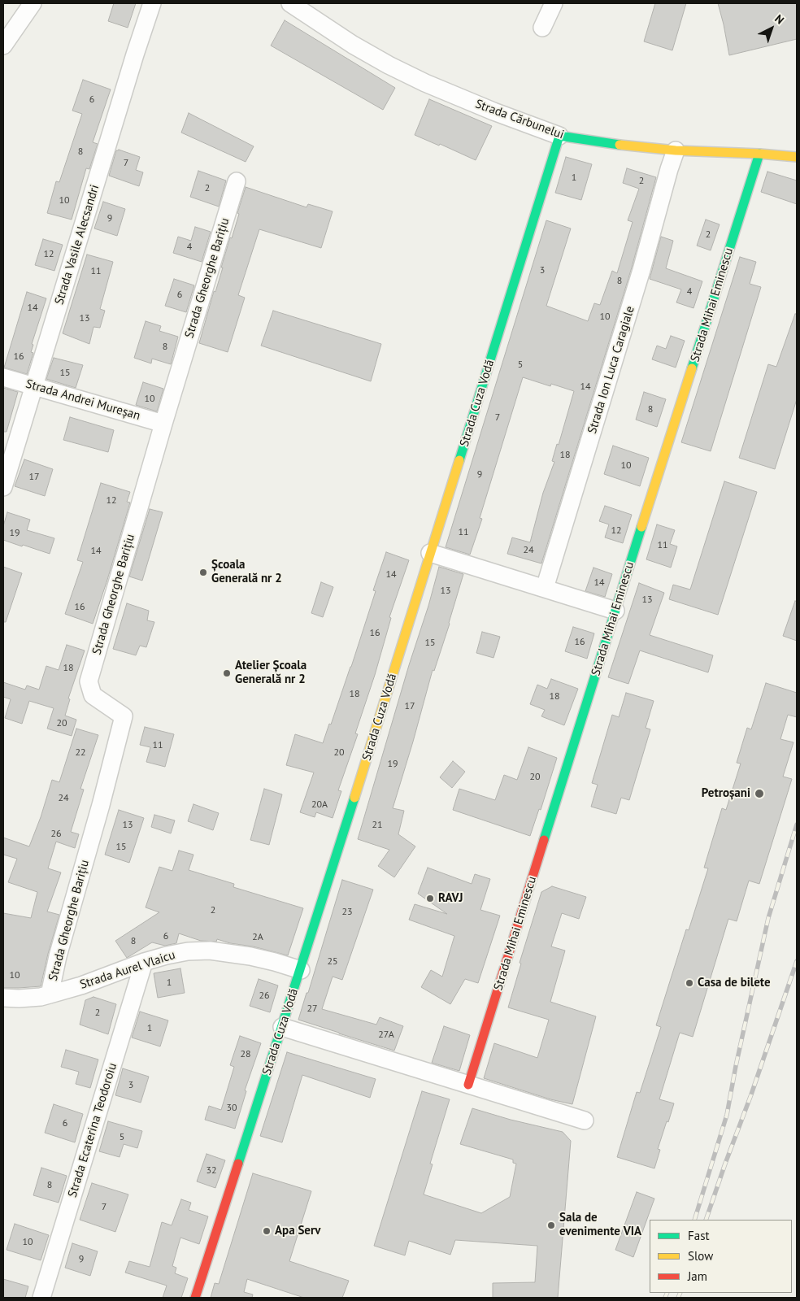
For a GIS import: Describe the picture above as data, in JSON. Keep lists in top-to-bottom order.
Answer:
{
  "streets": {
    "main road": ["Strada Cărbunelui", "Strada Mihai Eminescu", "Strada Cuza Vodă"],
    "street": [
      "Strada Vasile Alecsandri",
      "Strada Gheorghe Barițiu",
      "Strada Ion Luca Caragiale",
      "Strada Andrei Mureșan",
      "Strada Aurel Vlaicu",
      "Strada Ecaterina Teodoroiu"
    ]
  },
  "crossings": [
    ["Strada Cărbunelui", "Strada Mihai Eminescu"],
    ["Strada Cărbunelui", "Strada Ion Luca Caragiale"],
    ["Strada Cărbunelui", "Strada Cuza Vodă"],
    ["Strada Vasile Alecsandri", "Strada Andrei Mureșan"],
    ["Strada Gheorghe Barițiu", "Strada Andrei Mureșan"],
    ["Strada Gheorghe Barițiu", "Strada Aurel Vlaicu"],
    ["Strada Cuza Vodă", "Strada Aurel Vlaicu"],
    ["Strada Aurel Vlaicu", "Strada Ecaterina Teodoroiu"]
  ],
  "places": [
    "Școala Generală nr 2",
    "Atelier Școala Generală nr 2",
    "Petroșani",
    "RAVJ",
    "Casa de bilete",
    "Sala de evenimente VIA",
    "Apa Serv"
  ],
  "house_numbers": [
    "6",
    "8",
    "7",
    "1",
    "2",
    "2",
    "10",
    "9",
    "2",
    "4",
    "12",
    "3",
    "11",
    "8",
    "4",
    "6",
    "14",
    "10",
    "13",
    "8",
    "16",
    "5",
    "15",
    "14",
    "10",
    "8",
    "7",
    "18",
    "10",
    "9",
    "17",
    "12",
    "12",
    "11",
    "19",
    "11",
    "24",
    "14",
    "14",
    "14",
    "13",
    "13",
    "16",
    "16",
    "16",
    "15",
    "18",
    "18",
    "18",
    "17",
    "20",
    "11",
    "22",
    "20",
    "19",
    "20",
    "24",
    "20A",
    "13",
    "21",
    "26",
    "15",
    "2",
    "23",
    "6",
    "2A",
    "8",
    "25",
    "10",
    "1",
    "26",
    "27",
    "2",
    "1",
    "27A",
    "28",
    "3",
    "30",
    "6",
    "5",
    "32",
    "8",
    "7",
    "10",
    "9"
  ],
  "legend": ["Fast", "Slow", "Jam"],
  "north": "top right"
}
